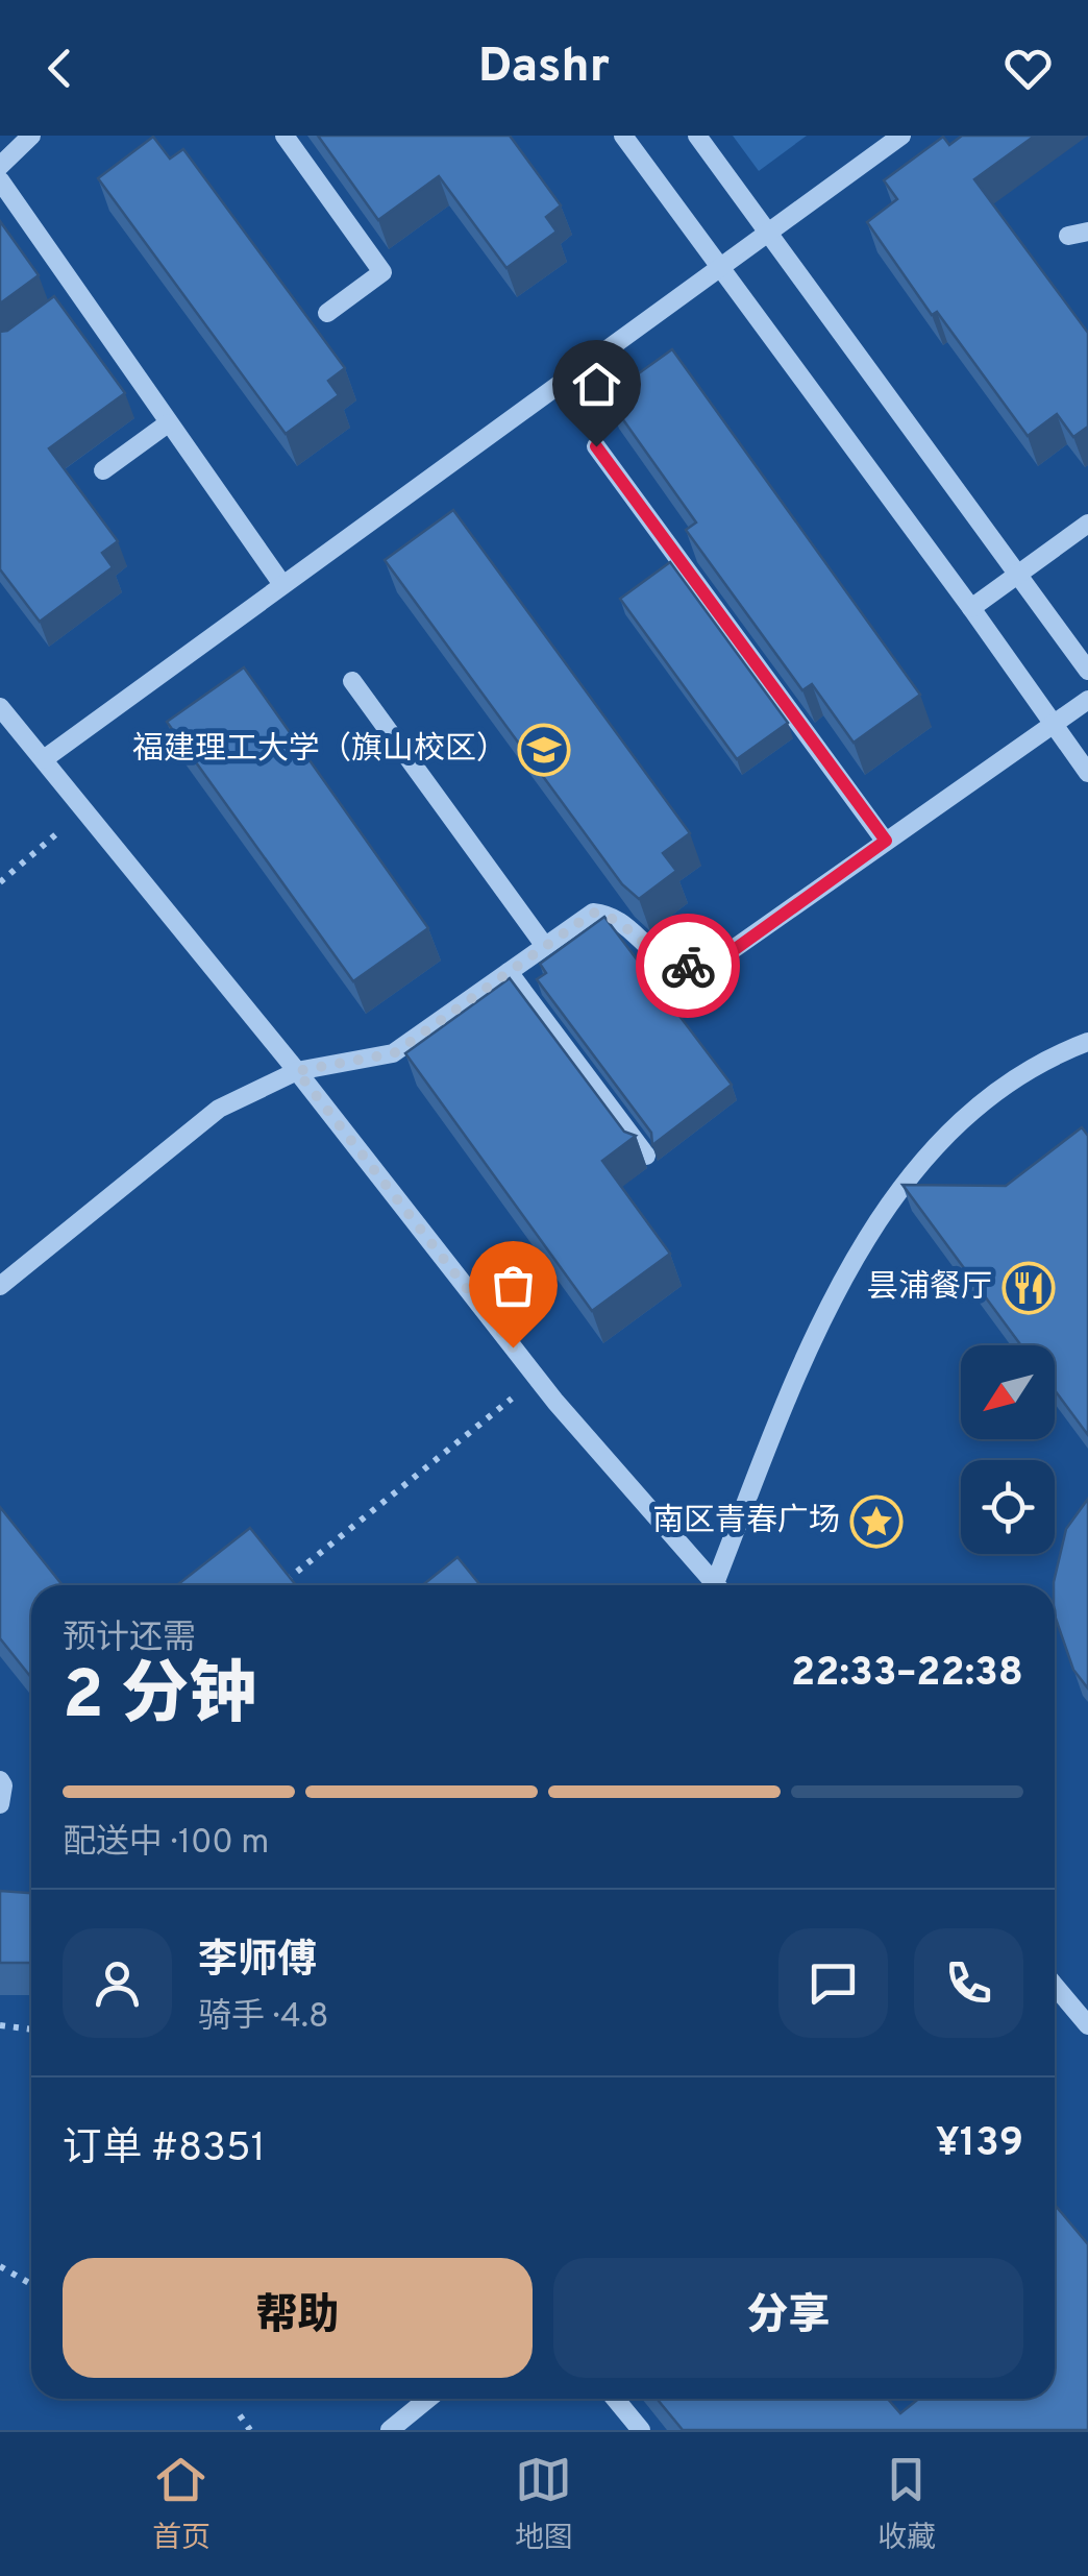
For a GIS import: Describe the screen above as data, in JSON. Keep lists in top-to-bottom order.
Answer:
{
  "places": {
    "school or university": ["福建理工大学（旗山校区）"],
    "restaurant": ["昙浦餐厅"],
    "place": ["南区青春广场"]
  },
  "north": "bottom left",
  "page": {
    "header": "Dashr",
    "heading": ["2 分钟", "预计还需", "22:33–22:38"],
    "panel": [
      "李师傅",
      "骑手 · 4.8",
      "订单 #8351",
      "¥139"
    ],
    "bar": "配送中 · 100 m",
    "buttons": ["帮助", "分享"],
    "tabs": ["首页", "地图", "收藏"]
  }
}
